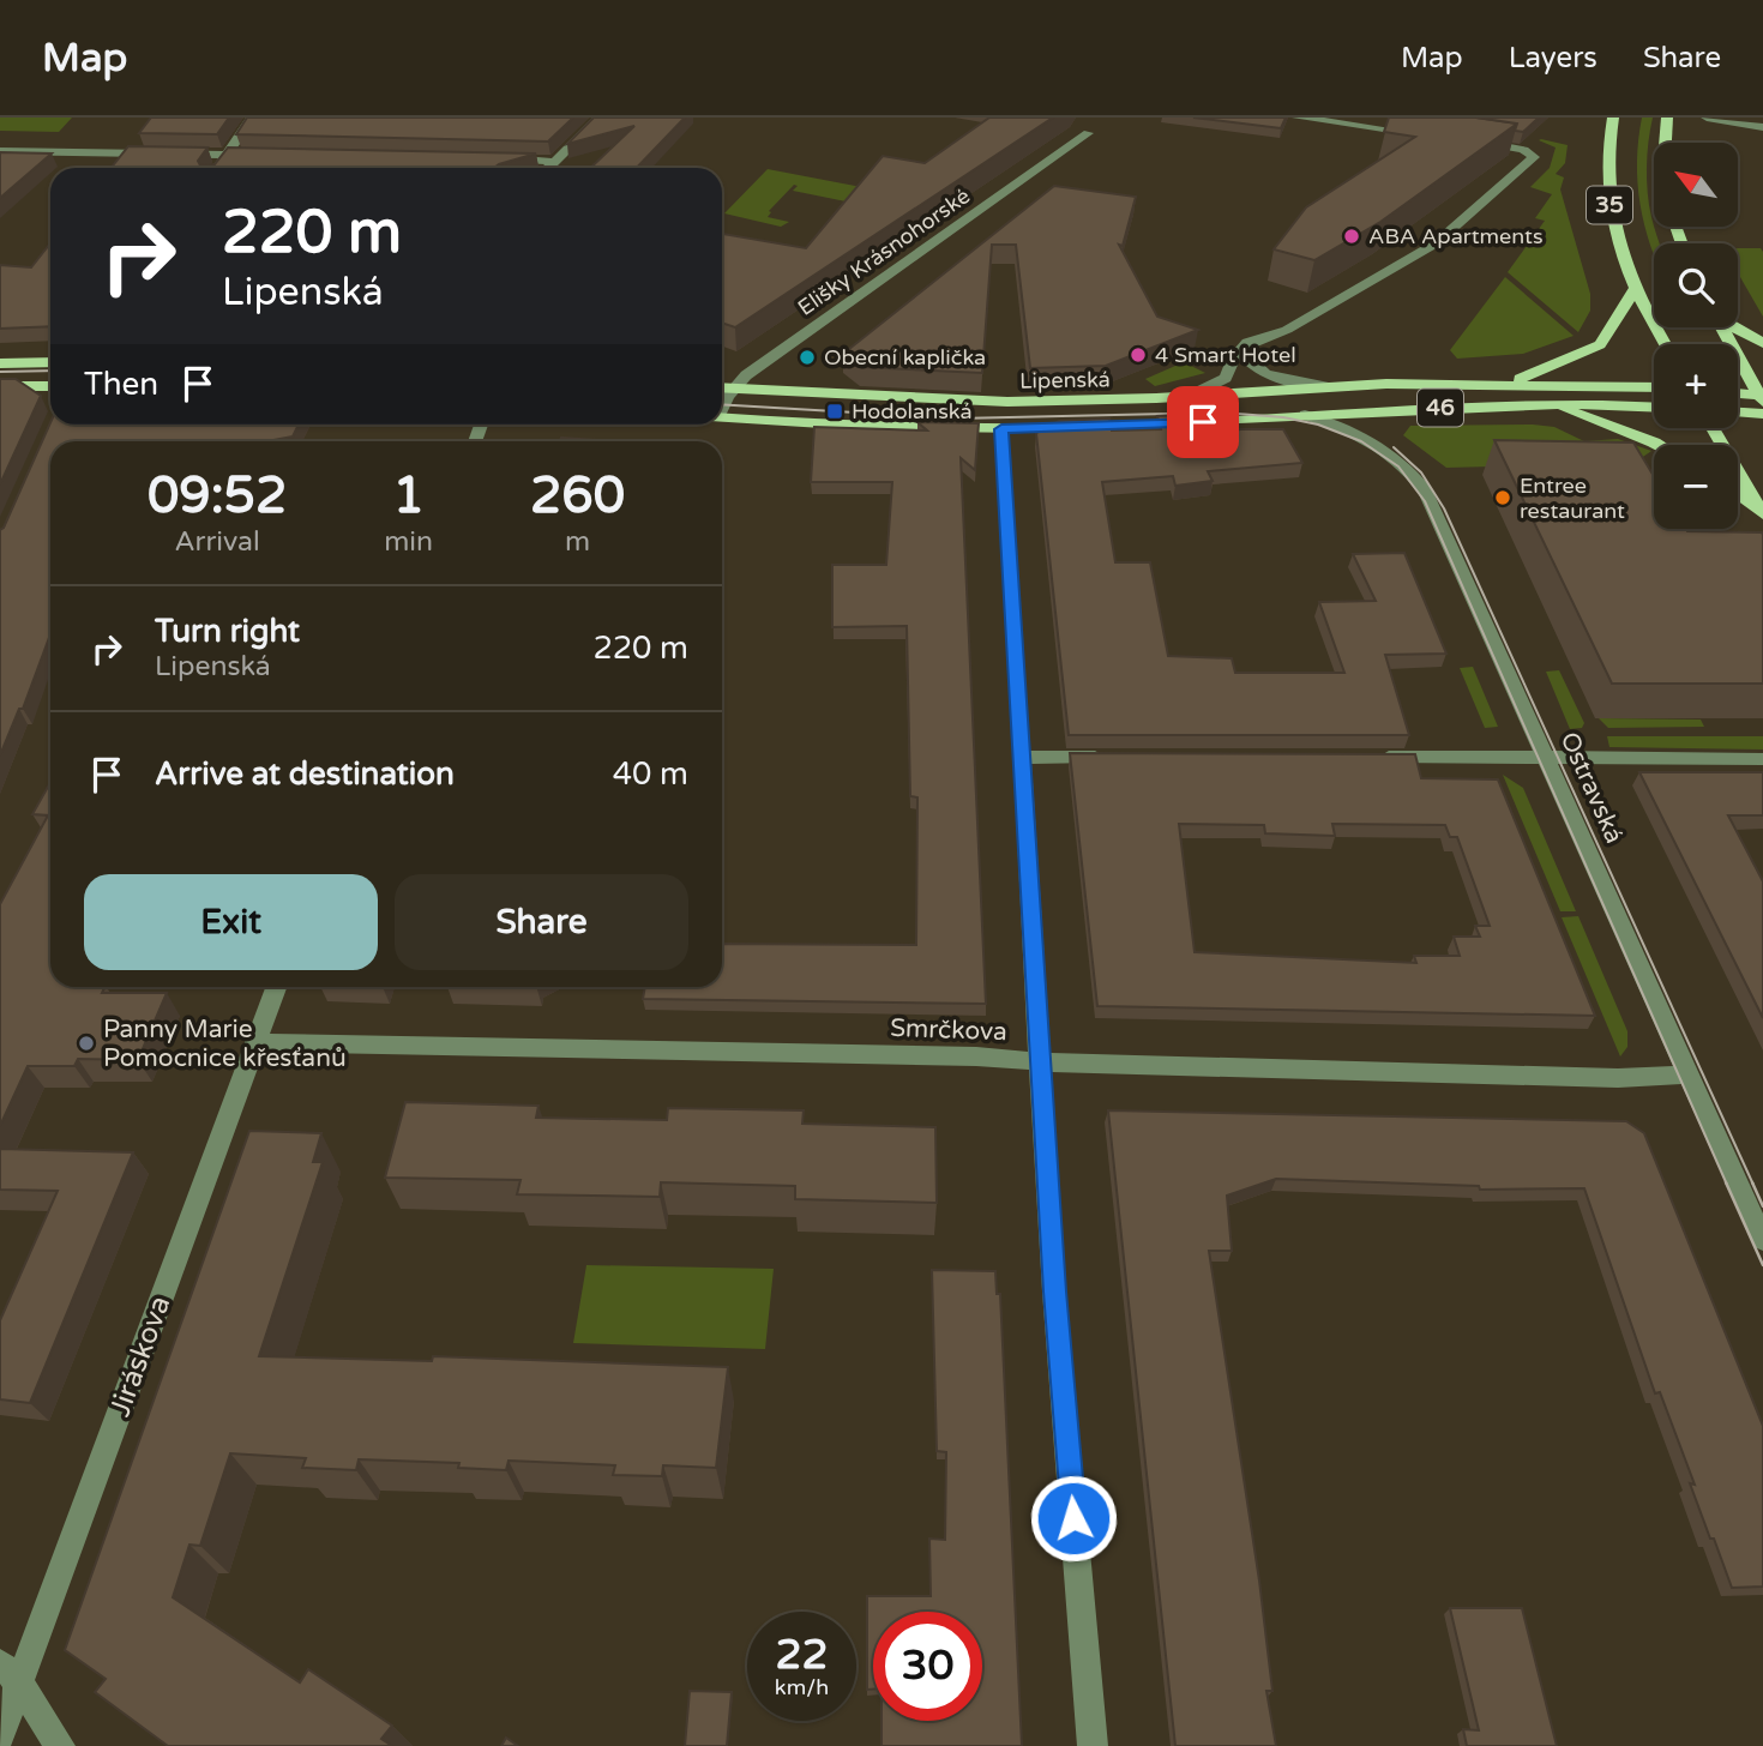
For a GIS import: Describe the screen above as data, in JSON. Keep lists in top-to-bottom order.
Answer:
{
  "streets": {
    "main road": ["35", "Lipenská", "46"],
    "street": [
      "Elišky Krásnohorské",
      "Ostravská",
      "Smrčkova",
      "Jiráskova"
    ]
  },
  "crossings": [
    ["Elišky Krásnohorské", "Lipenská"],
    ["Lipenská", "46"],
    ["Lipenská", "Ostravská"],
    ["46", "Ostravská"],
    ["Ostravská", "Smrčkova"],
    ["Smrčkova", "Jiráskova"]
  ],
  "places": {
    "other": [
      "ABA Apartments",
      "4 Smart Hotel",
      "Obecní kaplička",
      "Entree restaurant",
      "Panny Marie Pomocnice křesťanů"
    ],
    "transit": ["Hodolanská"]
  },
  "north": "top left",
  "page": {
    "header": "Map",
    "nav": ["Map", "Layers", "Share"],
    "map_buttons": ["+", "−"],
    "turn": ["220 m", "Lipenská"],
    "then": "Then",
    "eta": [
      "09:52",
      "Arrival",
      "1",
      "min",
      "260",
      "m"
    ],
    "list": [
      {
        "name": "Turn right",
        "note": "Lipenská",
        "value": "220 m"
      },
      {
        "name": "Arrive at destination",
        "value": "40 m"
      }
    ],
    "buttons": ["Exit", "Share"],
    "speed": "22 km/h",
    "limit": "30"
  }
}
